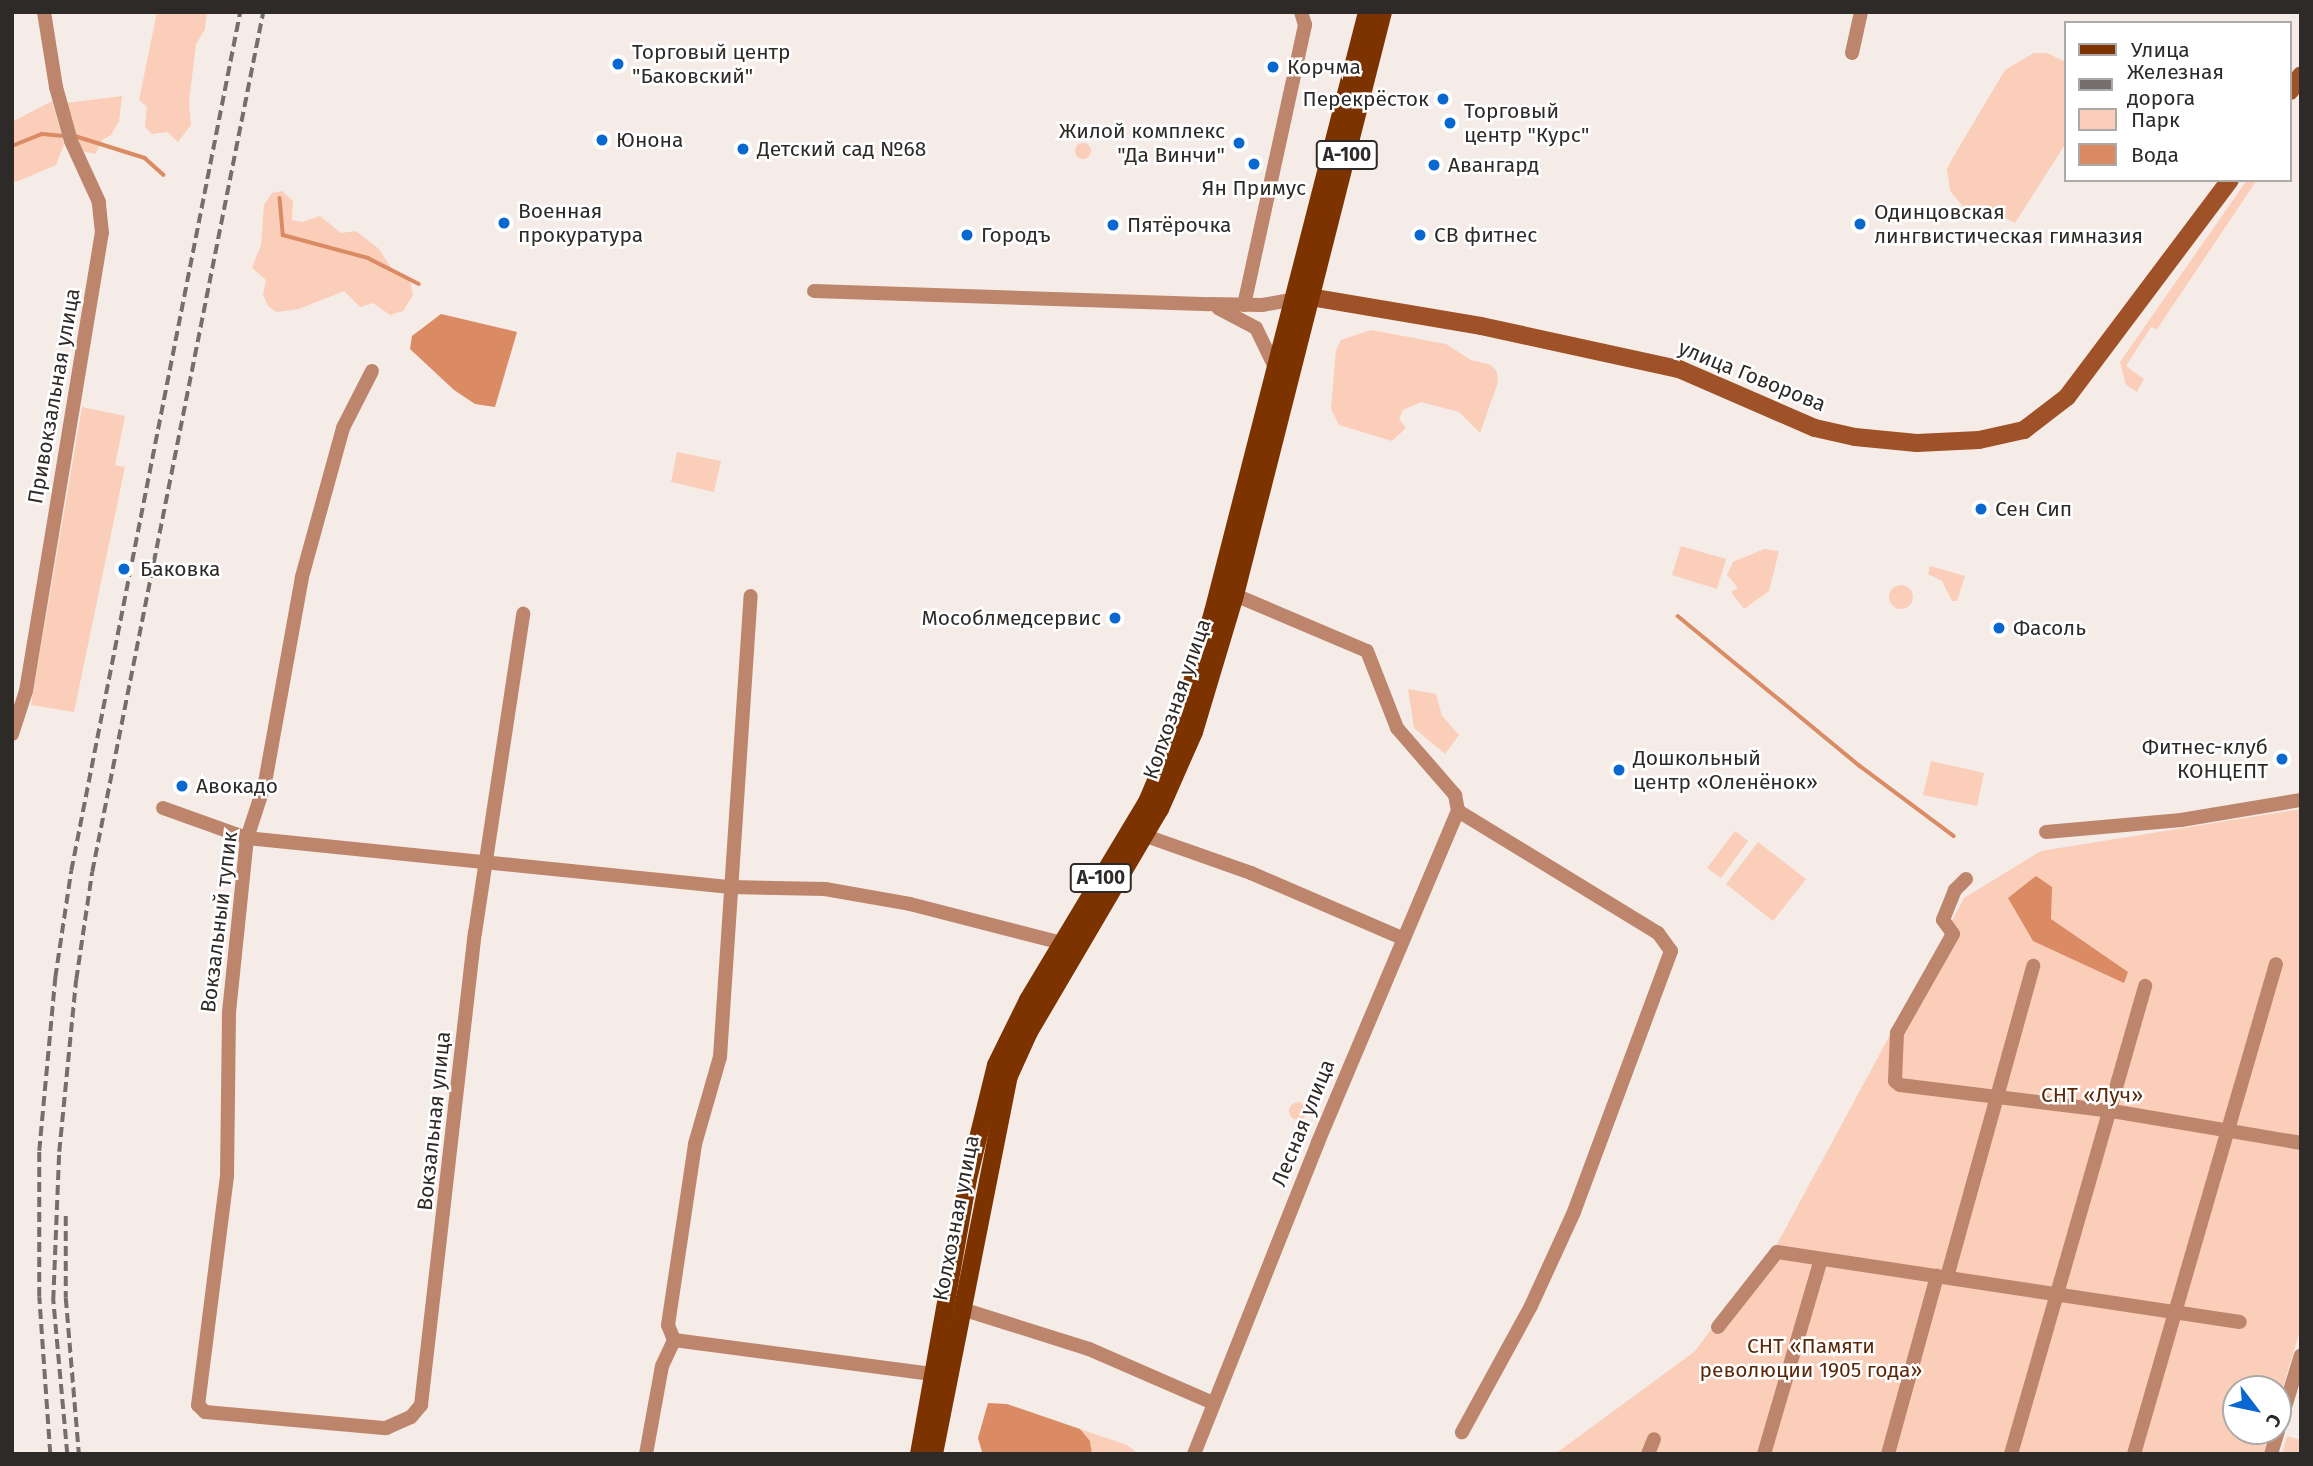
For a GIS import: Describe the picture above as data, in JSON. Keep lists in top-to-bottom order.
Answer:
{
  "streets": {
    "main road": ["А-100", "улица Говорова", "Колхозная улица"],
    "street": [
      "Привокзальная улица",
      "Вокзальный тупик",
      "Вокзальная улица",
      "Лесная улица"
    ]
  },
  "crossings": [
    ["А-100", "улица Говорова"],
    ["А-100", "Колхозная улица"],
    ["улица Говорова", "Колхозная улица"],
    ["Вокзальный тупик", "Вокзальная улица"]
  ],
  "parks": ["СНТ «Луч»", "СНТ «Памяти революции 1905 года»"],
  "places": [
    "Торговый центр \"Баковский\"",
    "Корчма",
    "Перекрёсток",
    "Торговый центр \"Курс\"",
    "Юнона",
    "Жилой комплекс \"Да Винчи\"",
    "Детский сад №68",
    "Ян Примус",
    "Авангард",
    "Военная прокуратура",
    "Одинцовская лингвистическая гимназия",
    "Пятёрочка",
    "Городъ",
    "СВ фитнес",
    "Сен Сип",
    "Баковка",
    "Мособлмедсервис",
    "Фасоль",
    "Фитнес-клуб КОНЦЕПТ",
    "Дошкольный центр «Оленёнок»",
    "Авокадо"
  ],
  "legend": [
    "Улица",
    "Железная дорога",
    "Парк",
    "Вода"
  ],
  "north": "bottom right"
}
